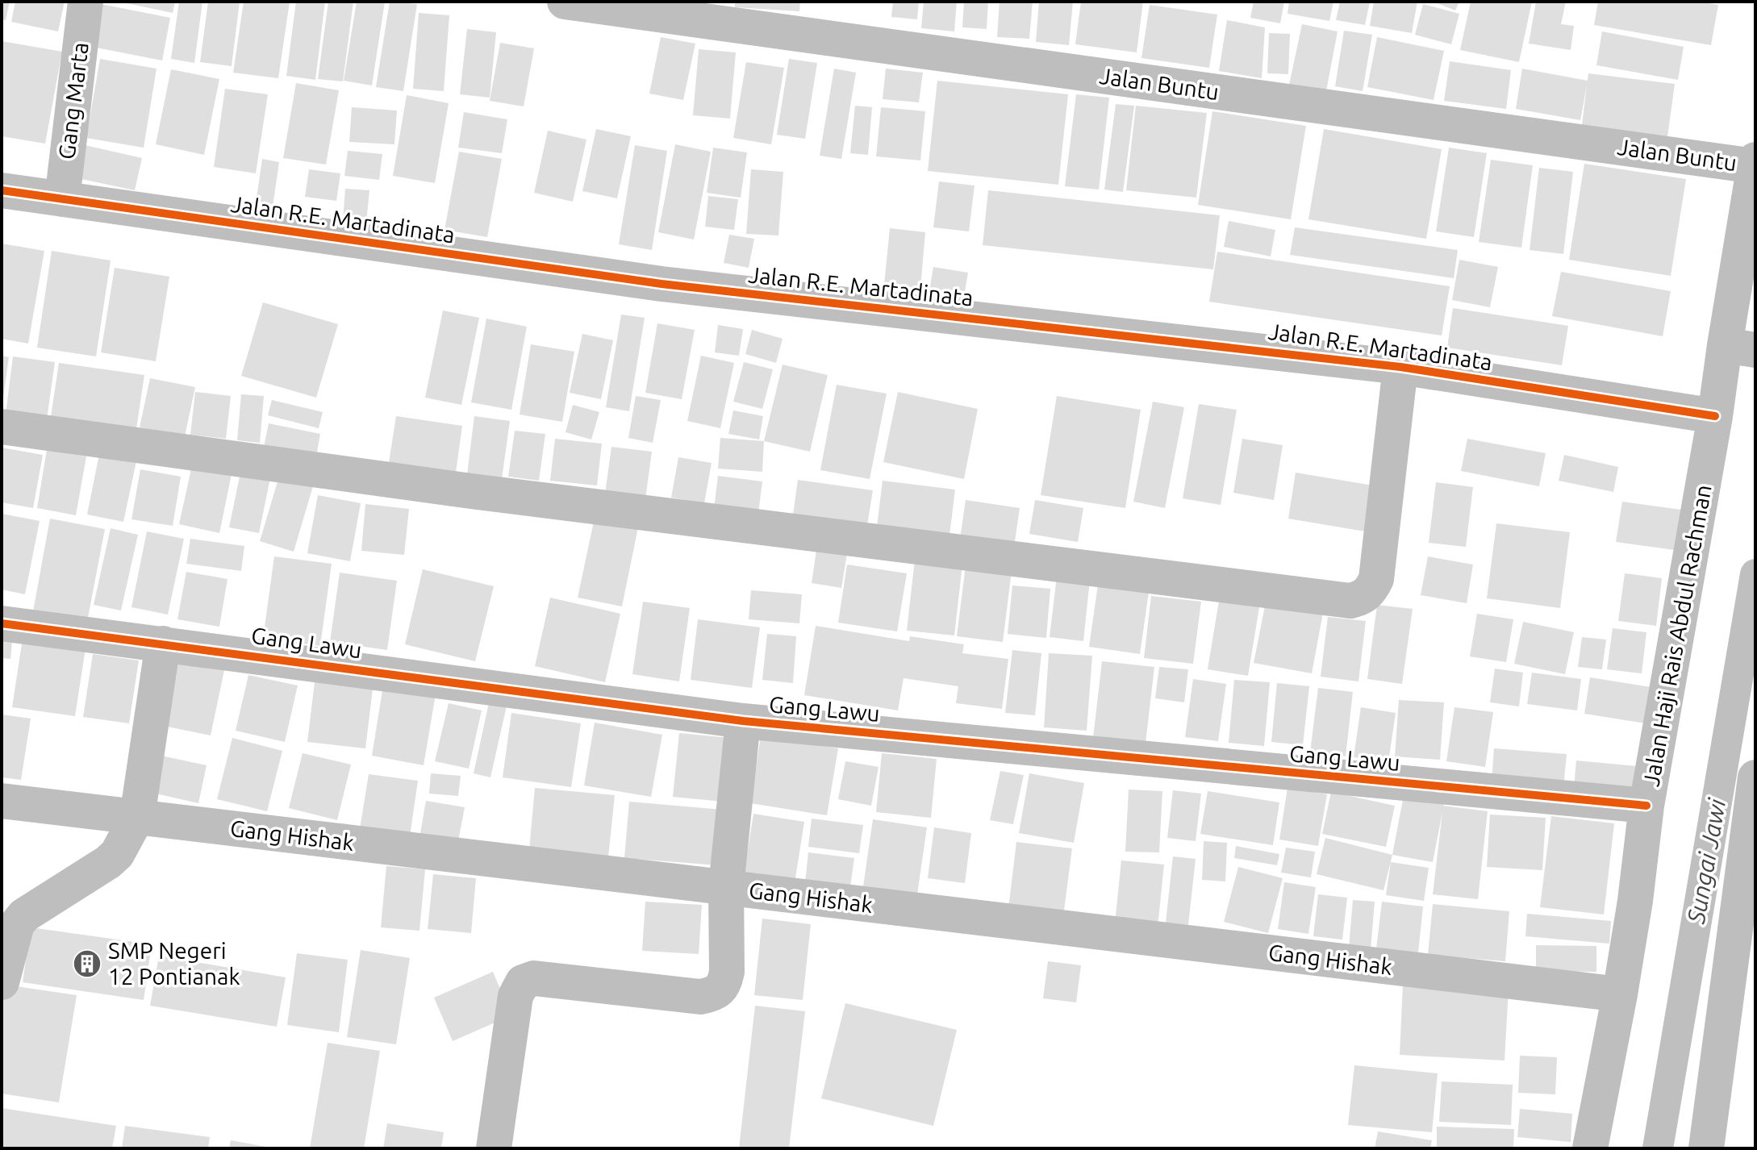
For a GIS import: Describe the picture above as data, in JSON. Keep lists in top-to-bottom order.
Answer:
{
  "streets": {
    "street": [
      "Jalan Buntu",
      "Gang Marta",
      "Jalan R.E. Martadinata",
      "Jalan Haji Rais Abdul Rachman",
      "Gang Lawu",
      "Gang Hishak"
    ]
  },
  "crossings": [
    ["Jalan Buntu", "Jalan Haji Rais Abdul Rachman"],
    ["Gang Marta", "Jalan R.E. Martadinata"],
    ["Jalan R.E. Martadinata", "Jalan Haji Rais Abdul Rachman"],
    ["Jalan Haji Rais Abdul Rachman", "Gang Lawu"],
    ["Jalan Haji Rais Abdul Rachman", "Gang Hishak"]
  ],
  "water": ["Sungai Jawi"],
  "places": {
    "building": ["SMP Negeri 12 Pontianak"]
  }
}
